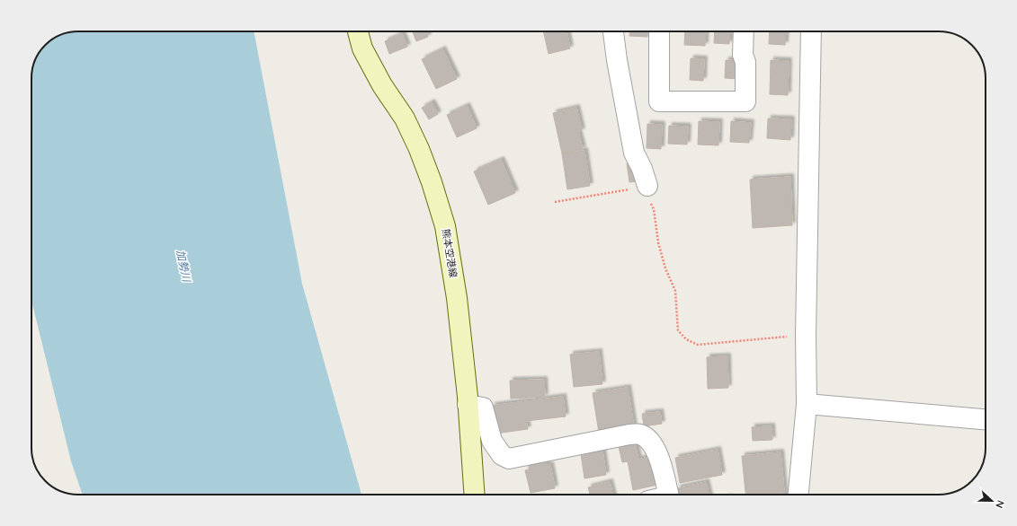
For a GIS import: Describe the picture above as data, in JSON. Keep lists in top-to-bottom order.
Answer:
{
  "streets": {
    "main road": ["熊本空港線"]
  },
  "water": ["加勢川"],
  "north": "right"
}
